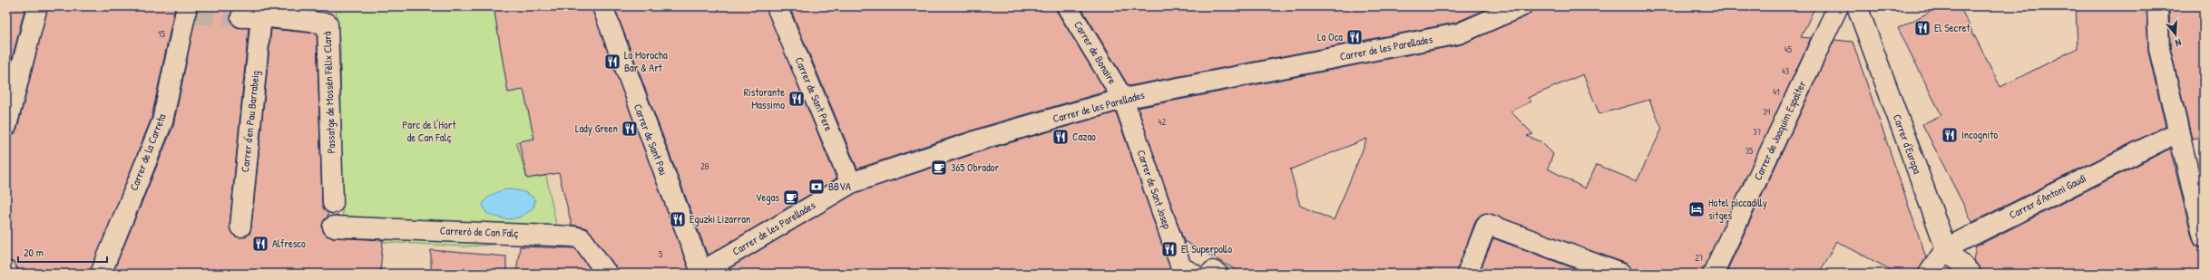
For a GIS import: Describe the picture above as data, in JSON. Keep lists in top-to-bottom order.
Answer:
{
  "streets": {
    "street": [
      "Carrer de les Parellades",
      "Carrer de Bonaire",
      "Passatge de Mossèn Fèlix Clarà",
      "Carrer de Sant Pere",
      "Carrer d'en Pau Barrabeig",
      "Carrer de Joaquim Espalter",
      "Carrer de Sant Pau",
      "Carrer d'Europa",
      "Carrer de la Carreta",
      "Carrer de Sant Josep",
      "Carrer d'Antoni Gaudí",
      "Carreró de Can Falç"
    ]
  },
  "crossings": [
    ["Carrer de les Parellades", "Carrer de Bonaire"],
    ["Carrer de les Parellades", "Carrer de Sant Pere"],
    ["Carrer de les Parellades", "Carrer de Sant Pau"],
    ["Carrer de les Parellades", "Carrer de Sant Josep"],
    ["Carrer de Bonaire", "Carrer de Sant Josep"],
    ["Passatge de Mossèn Fèlix Clarà", "Carrer d'en Pau Barrabeig"],
    ["Carrer d'Europa", "Carrer d'Antoni Gaudí"]
  ],
  "parks": ["Parc de l'Hort de Can Falç"],
  "places": {
    "restaurant": [
      "El Secret",
      "La Oca",
      "La Morocha Bar & Art",
      "Ristorante Massimo",
      "Lady Green",
      "Incognito",
      "Cazao",
      "Eguzki Lizarran",
      "Alfresco",
      "El Superpollo"
    ],
    "cafe": ["365 Obrador", "Vegas"],
    "bank": ["BBVA"],
    "hotel": ["Hotel piccadilly sitges"]
  },
  "house_numbers": [
    "15",
    "45",
    "43",
    "41",
    "39",
    "42",
    "37",
    "35",
    "2B",
    "5",
    "27"
  ],
  "scale_bar": "20 m",
  "north": "bottom"
}
